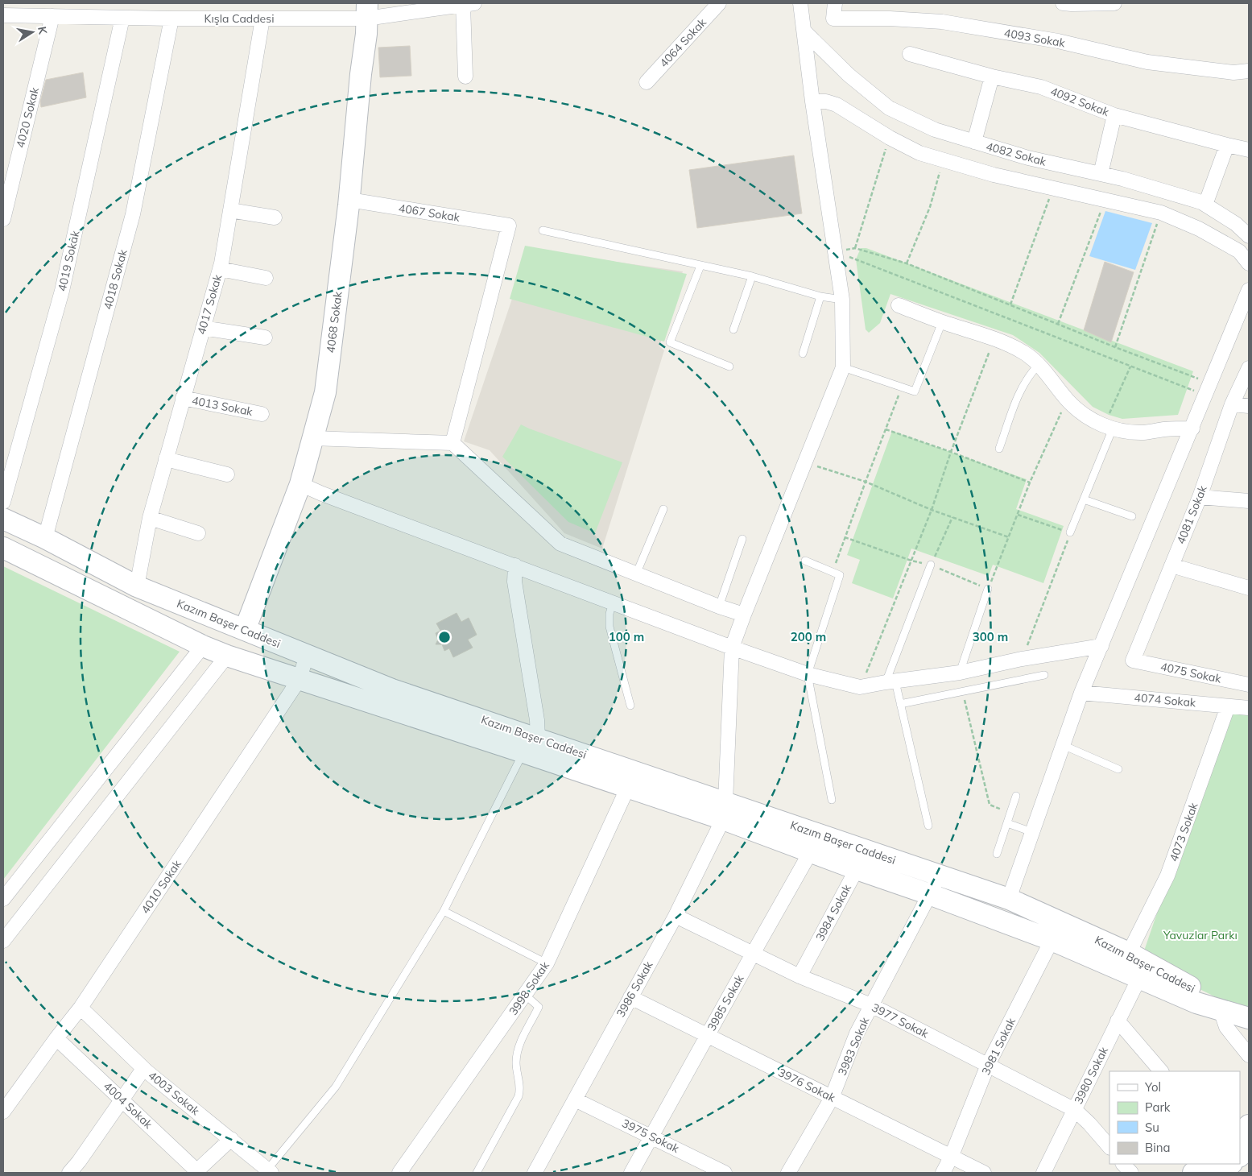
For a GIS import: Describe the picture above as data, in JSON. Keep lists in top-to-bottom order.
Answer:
{
  "streets": {
    "main road": ["4068 Sokak", "Kazım Başer Caddesi"],
    "street": [
      "Kışla Caddesi",
      "4093 Sokak",
      "4064 Sokak",
      "4092 Sokak",
      "4020 Sokak",
      "4082 Sokak",
      "4067 Sokak",
      "4019 Sokak",
      "4018 Sokak",
      "4017 Sokak",
      "4013 Sokak",
      "4081 Sokak",
      "4075 Sokak",
      "4074 Sokak",
      "4073 Sokak",
      "4010 Sokak",
      "3984 Sokak",
      "3998 Sokak",
      "3986 Sokak",
      "3985 Sokak",
      "3977 Sokak",
      "3983 Sokak",
      "3981 Sokak",
      "3980 Sokak",
      "3976 Sokak",
      "4003 Sokak",
      "4004 Sokak",
      "3975 Sokak"
    ]
  },
  "crossings": [
    ["Kışla Caddesi", "4020 Sokak"],
    ["Kışla Caddesi", "4019 Sokak"],
    ["Kışla Caddesi", "4018 Sokak"],
    ["Kışla Caddesi", "4017 Sokak"],
    ["Kışla Caddesi", "4068 Sokak"],
    ["4067 Sokak", "4068 Sokak"],
    ["4018 Sokak", "Kazım Başer Caddesi"],
    ["4017 Sokak", "4013 Sokak"],
    ["4017 Sokak", "Kazım Başer Caddesi"],
    ["4068 Sokak", "Kazım Başer Caddesi"],
    ["4081 Sokak", "4075 Sokak"],
    ["Kazım Başer Caddesi", "4073 Sokak"],
    ["Kazım Başer Caddesi", "4010 Sokak"],
    ["Kazım Başer Caddesi", "3984 Sokak"],
    ["Kazım Başer Caddesi", "3998 Sokak"],
    ["Kazım Başer Caddesi", "3986 Sokak"],
    ["Kazım Başer Caddesi", "3985 Sokak"],
    ["Kazım Başer Caddesi", "3983 Sokak"],
    ["Kazım Başer Caddesi", "3981 Sokak"],
    ["Kazım Başer Caddesi", "3980 Sokak"],
    ["4074 Sokak", "4073 Sokak"],
    ["4010 Sokak", "4003 Sokak"],
    ["4010 Sokak", "4004 Sokak"],
    ["3984 Sokak", "3977 Sokak"],
    ["3986 Sokak", "3977 Sokak"],
    ["3986 Sokak", "3976 Sokak"],
    ["3986 Sokak", "3975 Sokak"],
    ["3985 Sokak", "3977 Sokak"],
    ["3985 Sokak", "3976 Sokak"],
    ["3985 Sokak", "3975 Sokak"],
    ["3977 Sokak", "3983 Sokak"],
    ["3977 Sokak", "3981 Sokak"],
    ["3977 Sokak", "3980 Sokak"],
    ["3983 Sokak", "3976 Sokak"],
    ["3981 Sokak", "3976 Sokak"]
  ],
  "parks": ["Yavuzlar Parkı"],
  "legend": [
    "Yol",
    "Park",
    "Su",
    "Bina"
  ],
  "north": "right",
  "rings": ["100 m", "200 m", "300 m"]
}
